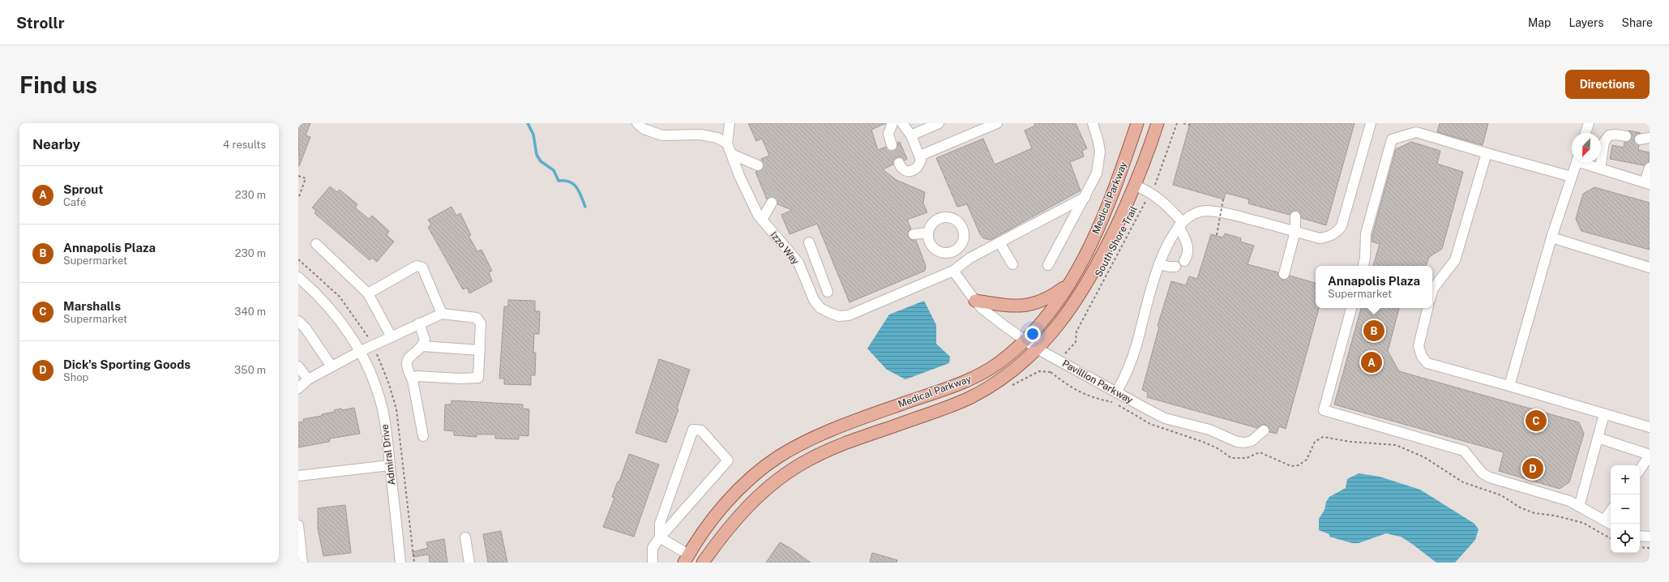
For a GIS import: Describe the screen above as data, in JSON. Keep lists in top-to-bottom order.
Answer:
{
  "streets": {
    "main road": ["Medical Parkway"],
    "street": ["Izzo Way", "Pavillion Parkway", "Admiral Drive"],
    "path": ["South Shore Trail"]
  },
  "crossings": [
    ["Medical Parkway", "South Shore Trail"],
    ["Medical Parkway", "Pavillion Parkway"],
    ["South Shore Trail", "Pavillion Parkway"],
    ["Izzo Way", "Pavillion Parkway"]
  ],
  "north": "bottom left",
  "page": {
    "header": "Strollr",
    "nav": ["Map", "Layers", "Share"],
    "buttons": "Directions",
    "title": "Find us",
    "heading": ["Nearby", "4 results"],
    "list": [
      {
        "mark": "A",
        "name": "Sprout",
        "note": "Café",
        "value": "230 m"
      },
      {
        "mark": "B",
        "name": "Annapolis Plaza",
        "note": "Supermarket",
        "value": "230 m"
      },
      {
        "mark": "C",
        "name": "Marshalls",
        "note": "Supermarket",
        "value": "340 m"
      },
      {
        "mark": "D",
        "name": "Dick's Sporting Goods",
        "note": "Shop",
        "value": "350 m"
      }
    ],
    "popup": ["Annapolis Plaza", "Supermarket"],
    "pins": [
      "B",
      "A",
      "C",
      "D"
    ],
    "map_buttons": ["+", "−"]
  }
}
